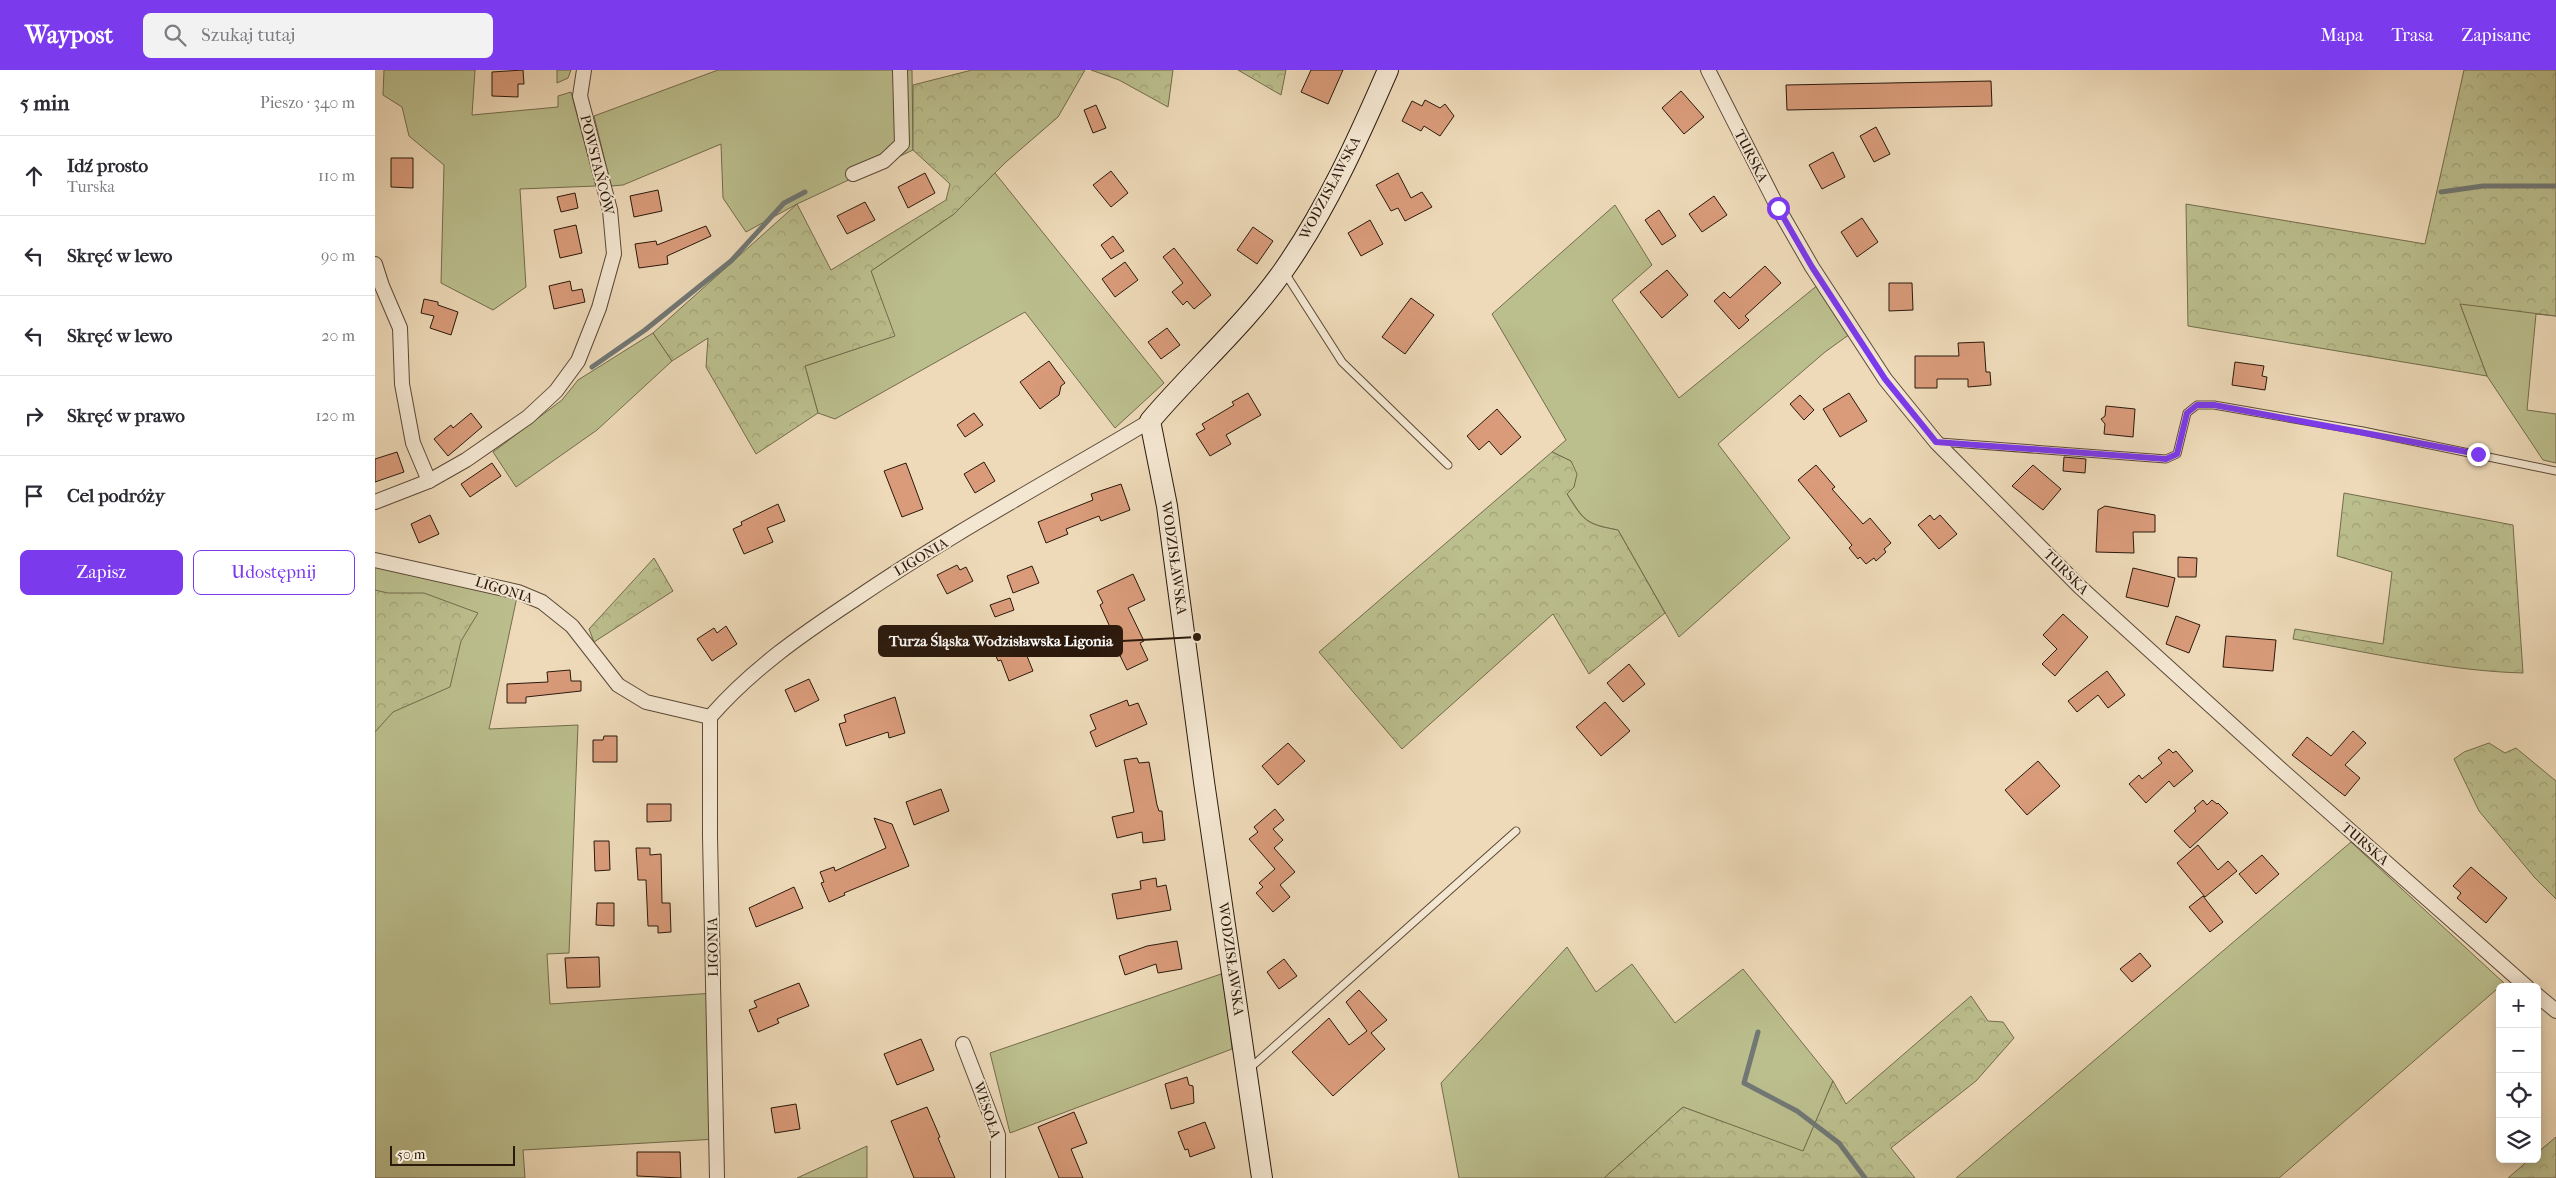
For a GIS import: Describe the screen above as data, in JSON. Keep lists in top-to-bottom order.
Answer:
{
  "streets": {
    "street": [
      "TURSKA",
      "POWSTAŃCÓW",
      "WODZISŁAWSKA",
      "LIGONIA",
      "WESOŁA"
    ]
  },
  "crossings": [
    ["WODZISŁAWSKA", "LIGONIA"]
  ],
  "places": ["Turza Śląska Wodzisławska Ligonia"],
  "scale_bar": "50 m",
  "page": {
    "header": "Waypost",
    "search": "Szukaj tutaj",
    "nav": ["Mapa", "Trasa", "Zapisane"],
    "heading": ["5 min", "Pieszo · 340 m"],
    "list": [
      ["Idź prosto", "Turska", "110 m"],
      ["Skręć w lewo", "90 m"],
      ["Skręć w lewo", "20 m"],
      ["Skręć w prawo", "120 m"],
      "Cel podróży"
    ],
    "buttons": ["Zapisz", "Udostępnij"],
    "map_buttons": ["+", "−"],
    "scale": "50 m"
  }
}
